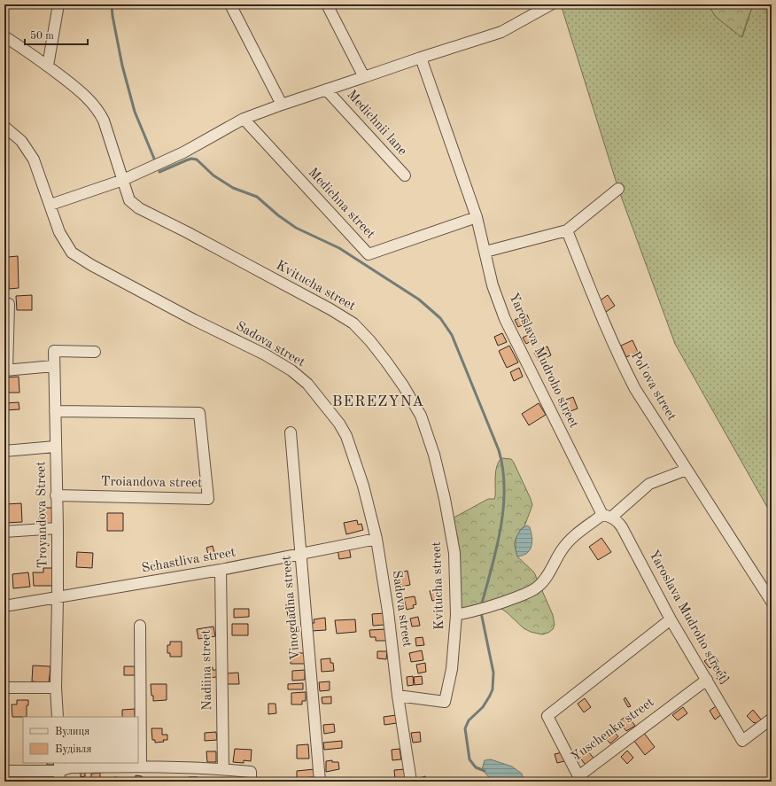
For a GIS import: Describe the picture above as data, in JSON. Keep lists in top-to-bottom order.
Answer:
{
  "streets": {
    "street": [
      "Medichnii lane",
      "Medichna street",
      "Kvitucha street",
      "Sadova street",
      "Yaroslava Mudroho street",
      "Pol'ova street",
      "Troiandova street",
      "Troyandova Street",
      "Schastliva street",
      "Vinogdadna street",
      "Nadiina street",
      "Yuschenka street"
    ]
  },
  "crossings": [
    ["Medichna street", "Yaroslava Mudroho street"],
    ["Kvitucha street", "Sadova street"],
    ["Sadova street", "Schastliva street"],
    ["Yaroslava Mudroho street", "Yuschenka street"],
    ["Troiandova street", "Troyandova Street"],
    ["Troyandova Street", "Schastliva street"],
    ["Schastliva street", "Vinogdadna street"],
    ["Schastliva street", "Nadiina street"]
  ],
  "districts": ["BEREZYNA"],
  "legend": ["Вулиця", "Будівля"],
  "scale_bar": "50 m"
}
